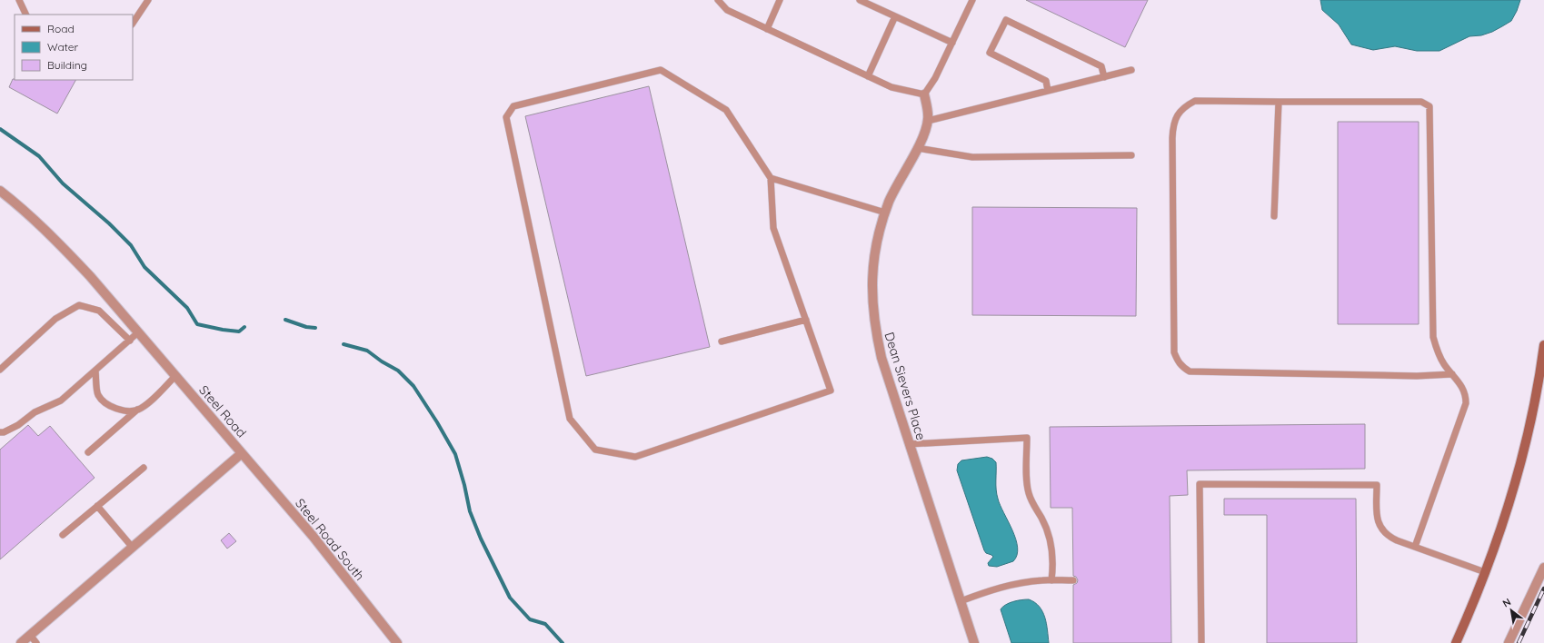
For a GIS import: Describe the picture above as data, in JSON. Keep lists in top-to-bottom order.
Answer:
{
  "streets": {
    "street": ["Dean Sievers Place", "Steel Road", "Steel Road South"]
  },
  "crossings": [
    ["Steel Road", "Steel Road South"]
  ],
  "legend": ["Road", "Water", "Building"],
  "north": "top left"
}
